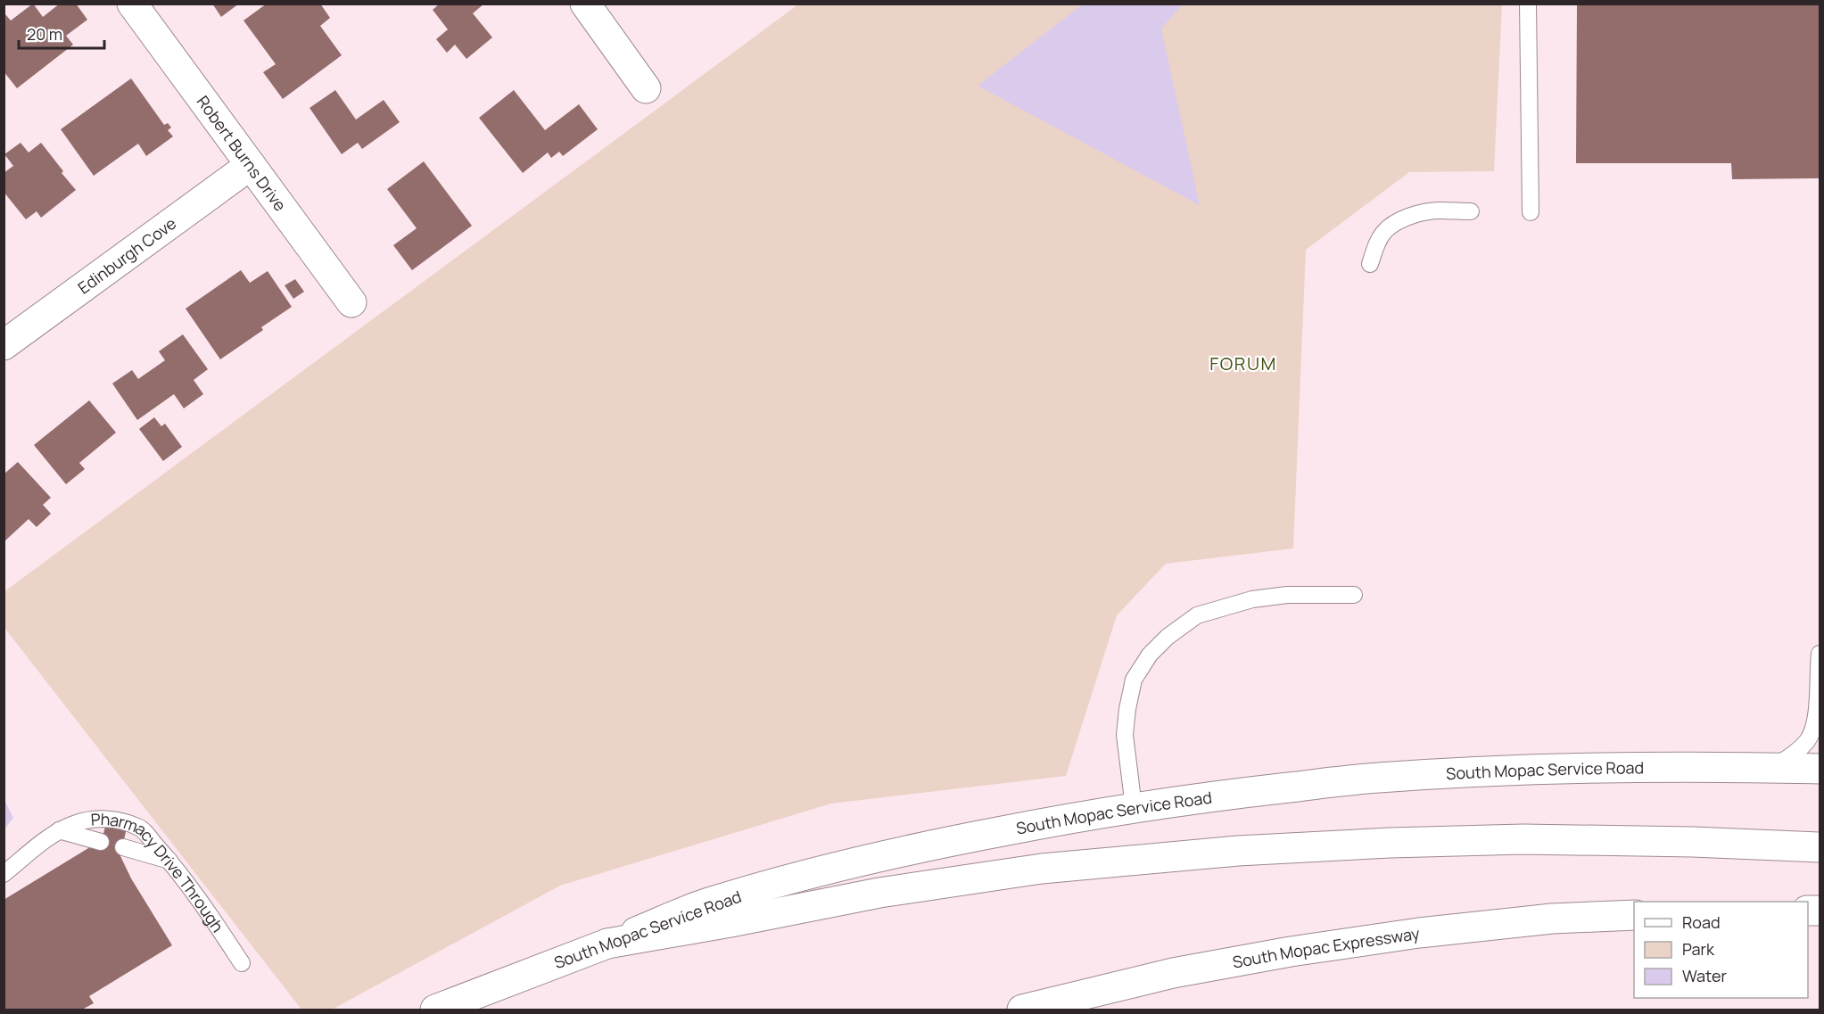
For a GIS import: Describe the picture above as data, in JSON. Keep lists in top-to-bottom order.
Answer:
{
  "streets": {
    "main road": [
      "Robert Burns Drive",
      "Edinburgh Cove",
      "South Mopac Service Road",
      "South Mopac Expressway"
    ],
    "lane": ["Pharmacy Drive Through"]
  },
  "crossings": [
    ["Robert Burns Drive", "Edinburgh Cove"]
  ],
  "districts": ["FORUM"],
  "legend": ["Road", "Park", "Water"],
  "scale_bar": "20 m"
}
